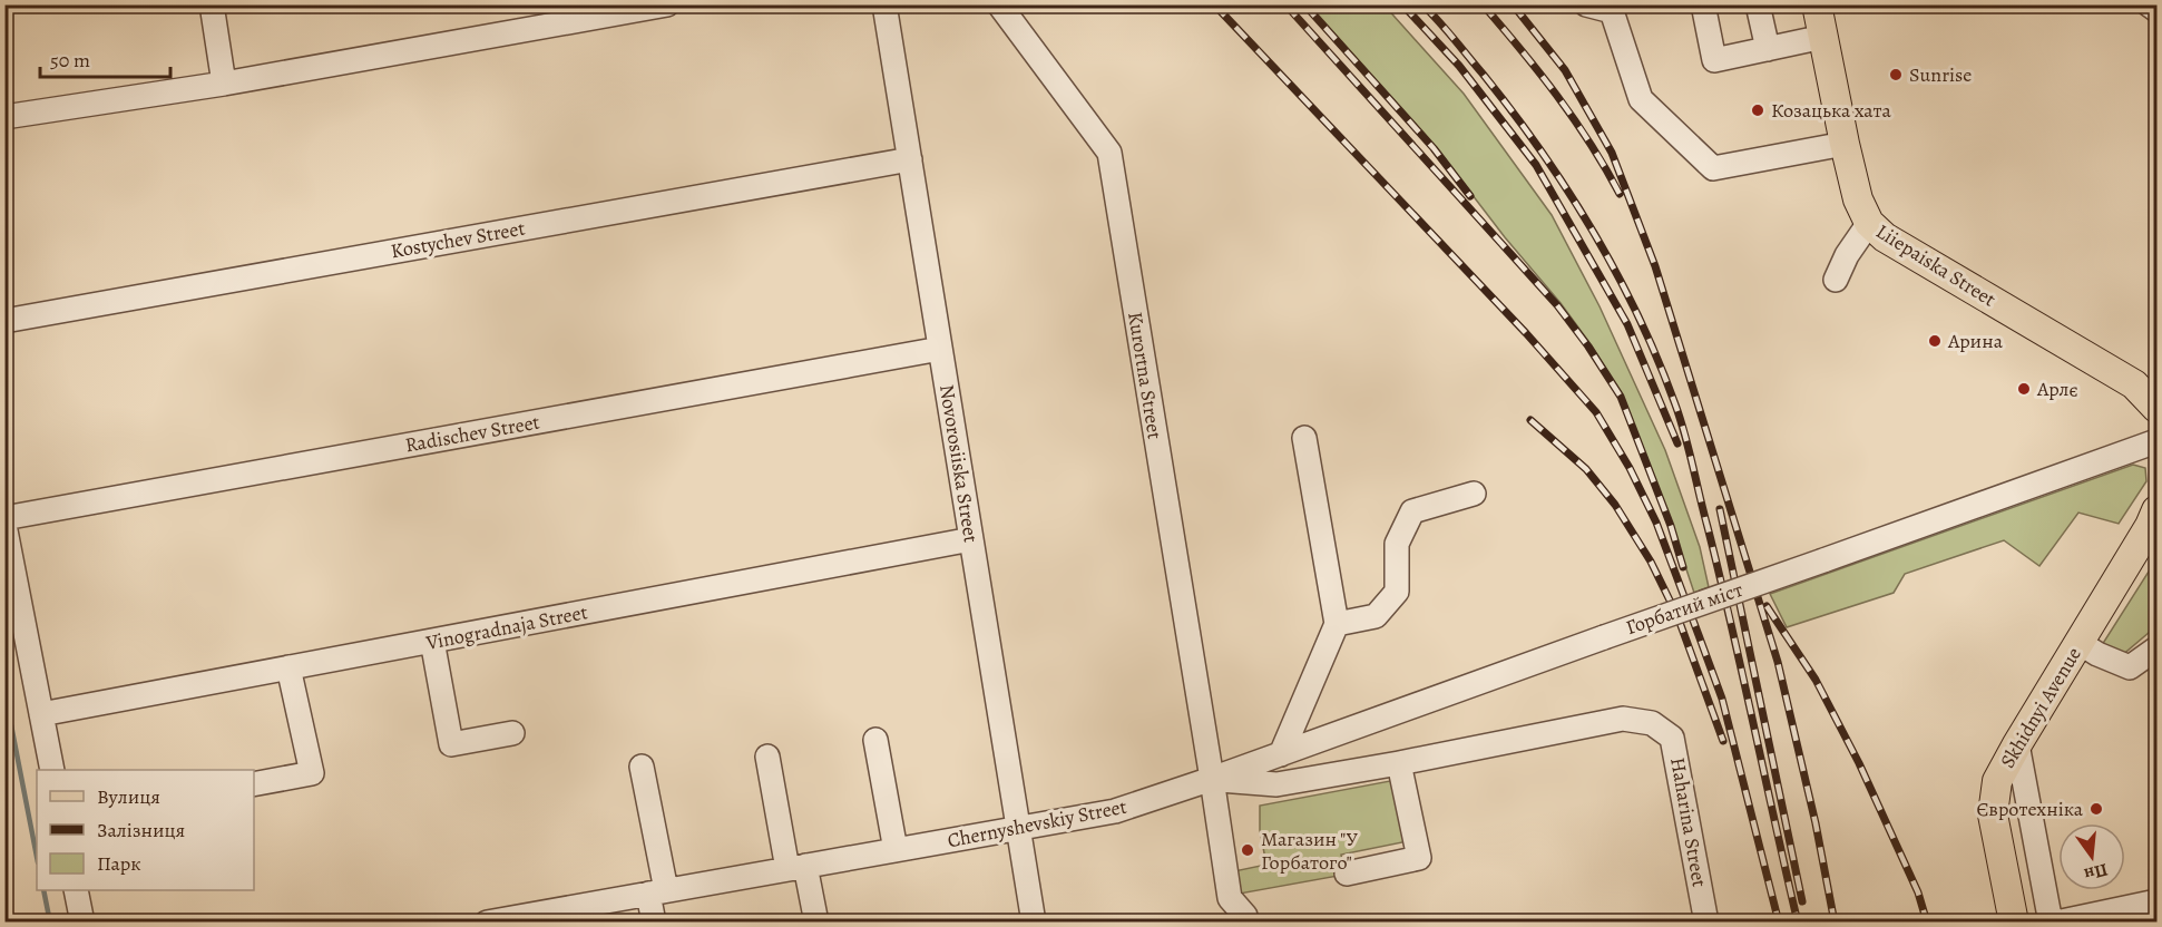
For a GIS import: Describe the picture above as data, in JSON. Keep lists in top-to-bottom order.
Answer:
{
  "streets": {
    "main road": ["Liiepaiska Street", "Skhidnyi Avenue"],
    "street": [
      "Kostychev Street",
      "Kurortna Street",
      "Radischev Street",
      "Novorosiiska Street",
      "Горбатий міст",
      "Vinogradnaja Street",
      "Haharina Street",
      "Chernyshevskiy Street"
    ]
  },
  "crossings": [
    ["Kostychev Street", "Novorosiiska Street"],
    ["Kurortna Street", "Горбатий міст"],
    ["Kurortna Street", "Chernyshevskiy Street"],
    ["Radischev Street", "Novorosiiska Street"],
    ["Novorosiiska Street", "Vinogradnaja Street"],
    ["Novorosiiska Street", "Chernyshevskiy Street"],
    ["Горбатий міст", "Chernyshevskiy Street"],
    ["Haharina Street", "Chernyshevskiy Street"]
  ],
  "places": [
    "Sunrise",
    "Козацька хата",
    "Арина",
    "Арлє",
    "Євротехніка",
    "Магазин \"У Горбатого\""
  ],
  "legend": ["Вулиця", "Залізниця", "Парк"],
  "scale_bar": "50 m",
  "north": "bottom"
}
